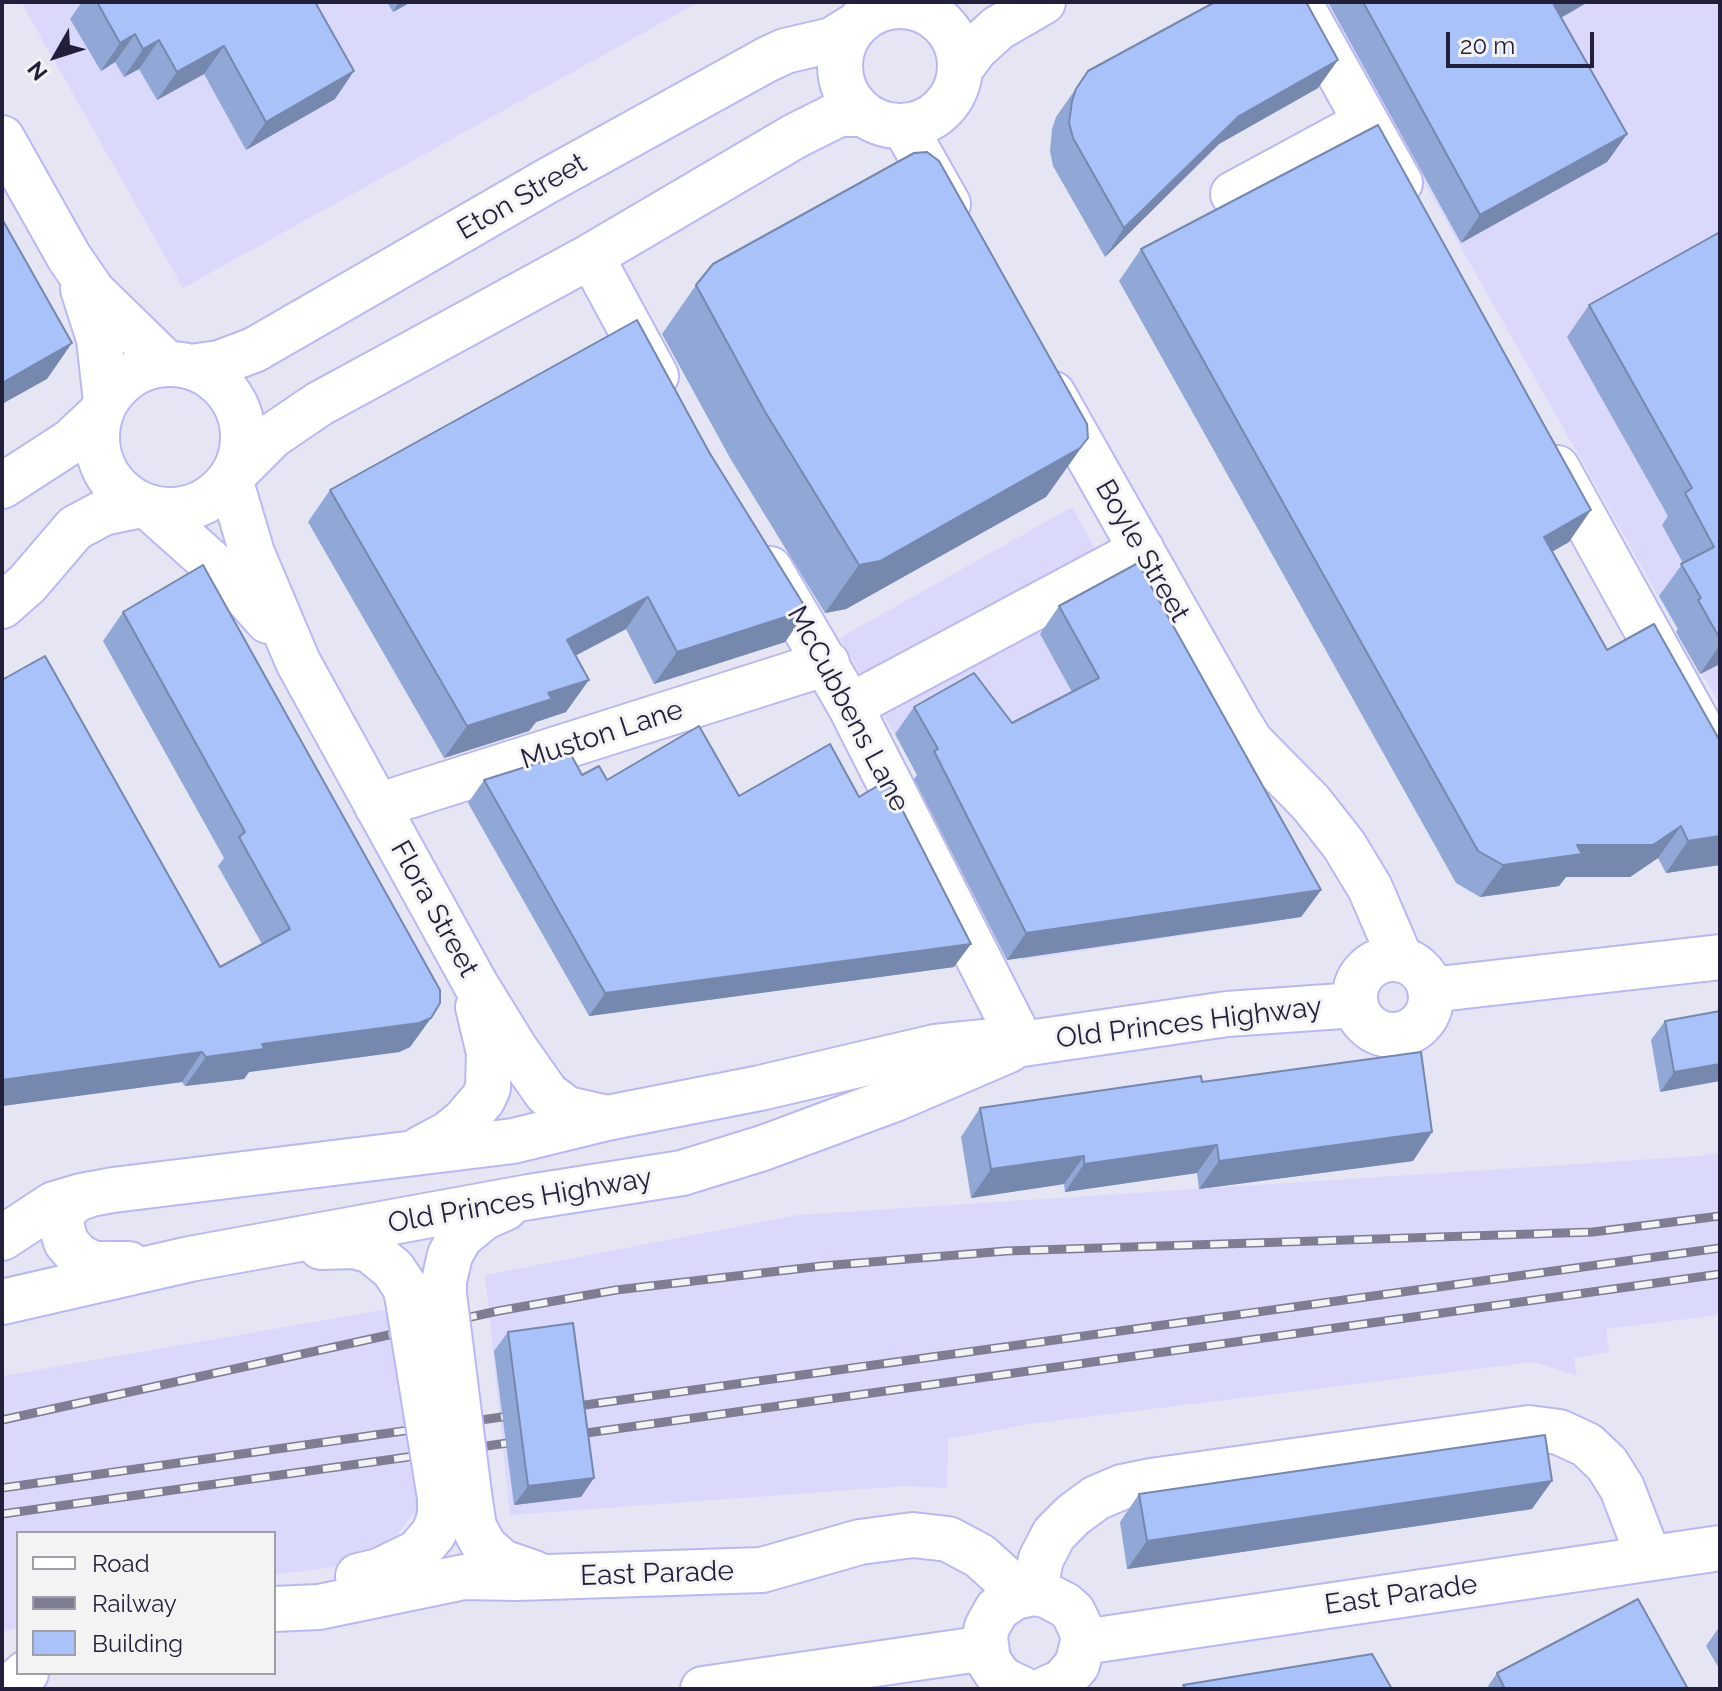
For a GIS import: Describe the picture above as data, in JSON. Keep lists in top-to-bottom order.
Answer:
{
  "streets": {
    "street": [
      "Eton Street",
      "Boyle Street",
      "McCubbens Lane",
      "Muston Lane",
      "Flora Street",
      "Old Princes Highway",
      "East Parade"
    ]
  },
  "crossings": [
    ["Eton Street", "Flora Street"],
    ["Boyle Street", "Old Princes Highway"],
    ["McCubbens Lane", "Muston Lane"],
    ["McCubbens Lane", "Old Princes Highway"],
    ["Muston Lane", "Flora Street"],
    ["Flora Street", "Old Princes Highway"]
  ],
  "legend": ["Road", "Railway", "Building"],
  "scale_bar": "20 m",
  "north": "bottom left"
}
